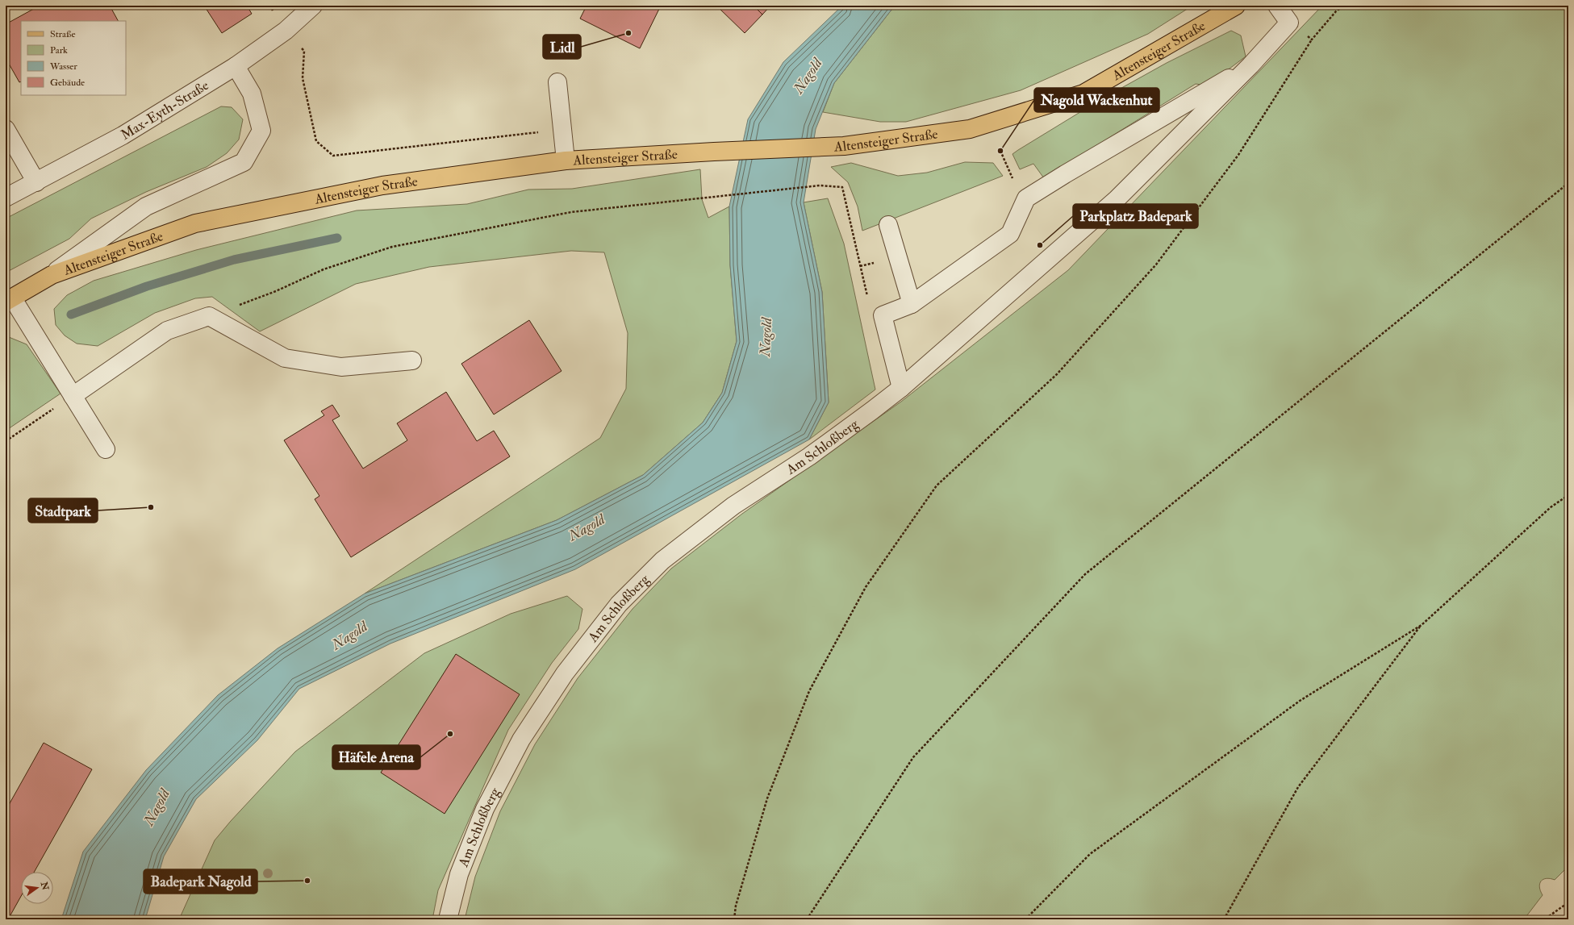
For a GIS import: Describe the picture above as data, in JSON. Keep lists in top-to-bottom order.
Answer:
{
  "streets": {
    "main road": ["Altensteiger Straße"],
    "street": ["Max-Eyth-Straße", "Am Schloßberg"]
  },
  "water": ["Nagold"],
  "places": [
    "Lidl",
    "Nagold Wackenhut",
    "Parkplatz Badepark",
    "Stadtpark",
    "Häfele Arena",
    "Badepark Nagold"
  ],
  "legend": [
    "Straße",
    "Park",
    "Wasser",
    "Gebäude"
  ],
  "north": "right"
}
